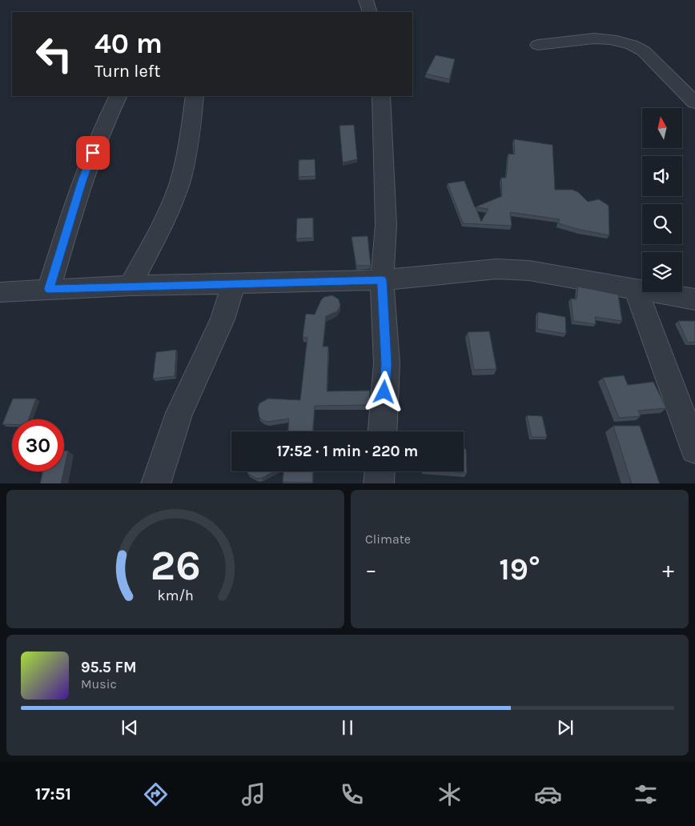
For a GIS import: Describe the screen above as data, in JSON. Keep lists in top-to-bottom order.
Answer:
{
  "north": "top",
  "page": {
    "turn": ["40 m", "Turn left"],
    "limit": "30",
    "trip": "17:52 · 1 min · 220 m",
    "tile": "Climate",
    "heat": ["−", "19°", "+"],
    "song": ["95.5 FM", "Music"],
    "tabs": "17:51",
    "gauge": ["26", "km/h"]
  }
}
